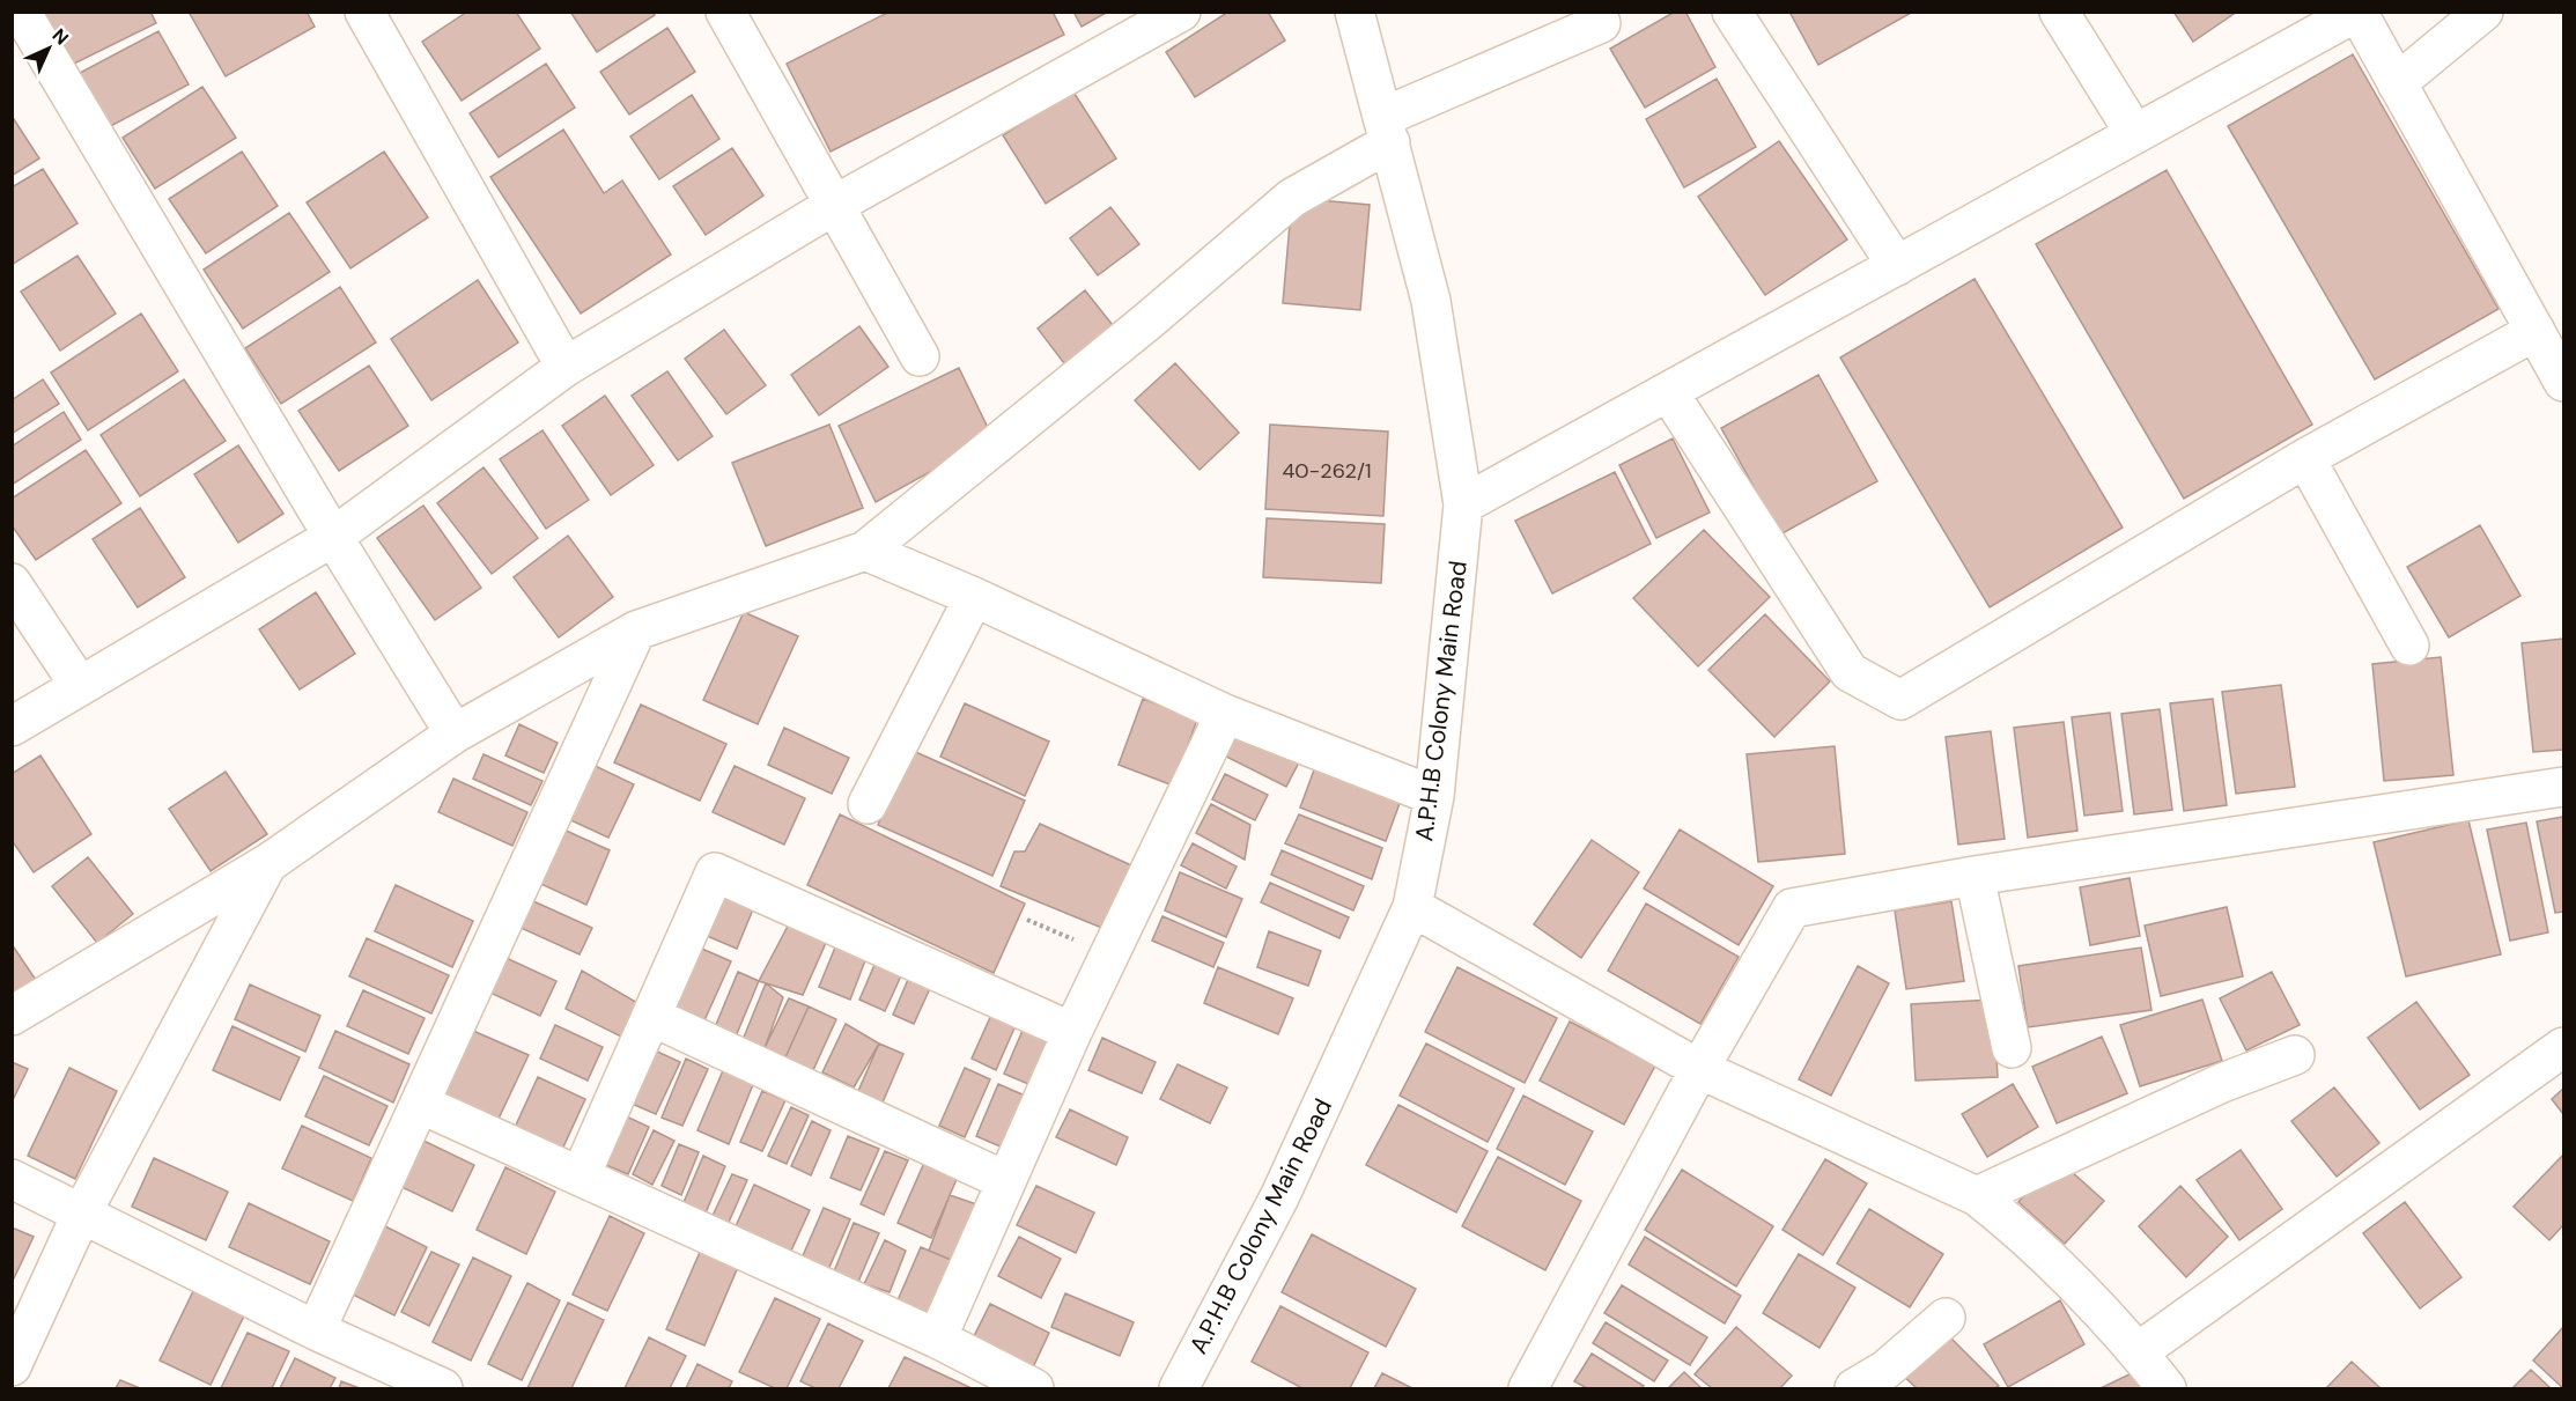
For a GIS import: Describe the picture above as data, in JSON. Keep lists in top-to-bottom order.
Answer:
{
  "streets": {
    "street": ["A.P.H.B Colony Main Road"]
  },
  "house_numbers": ["40-262/1"],
  "north": "top right"
}
